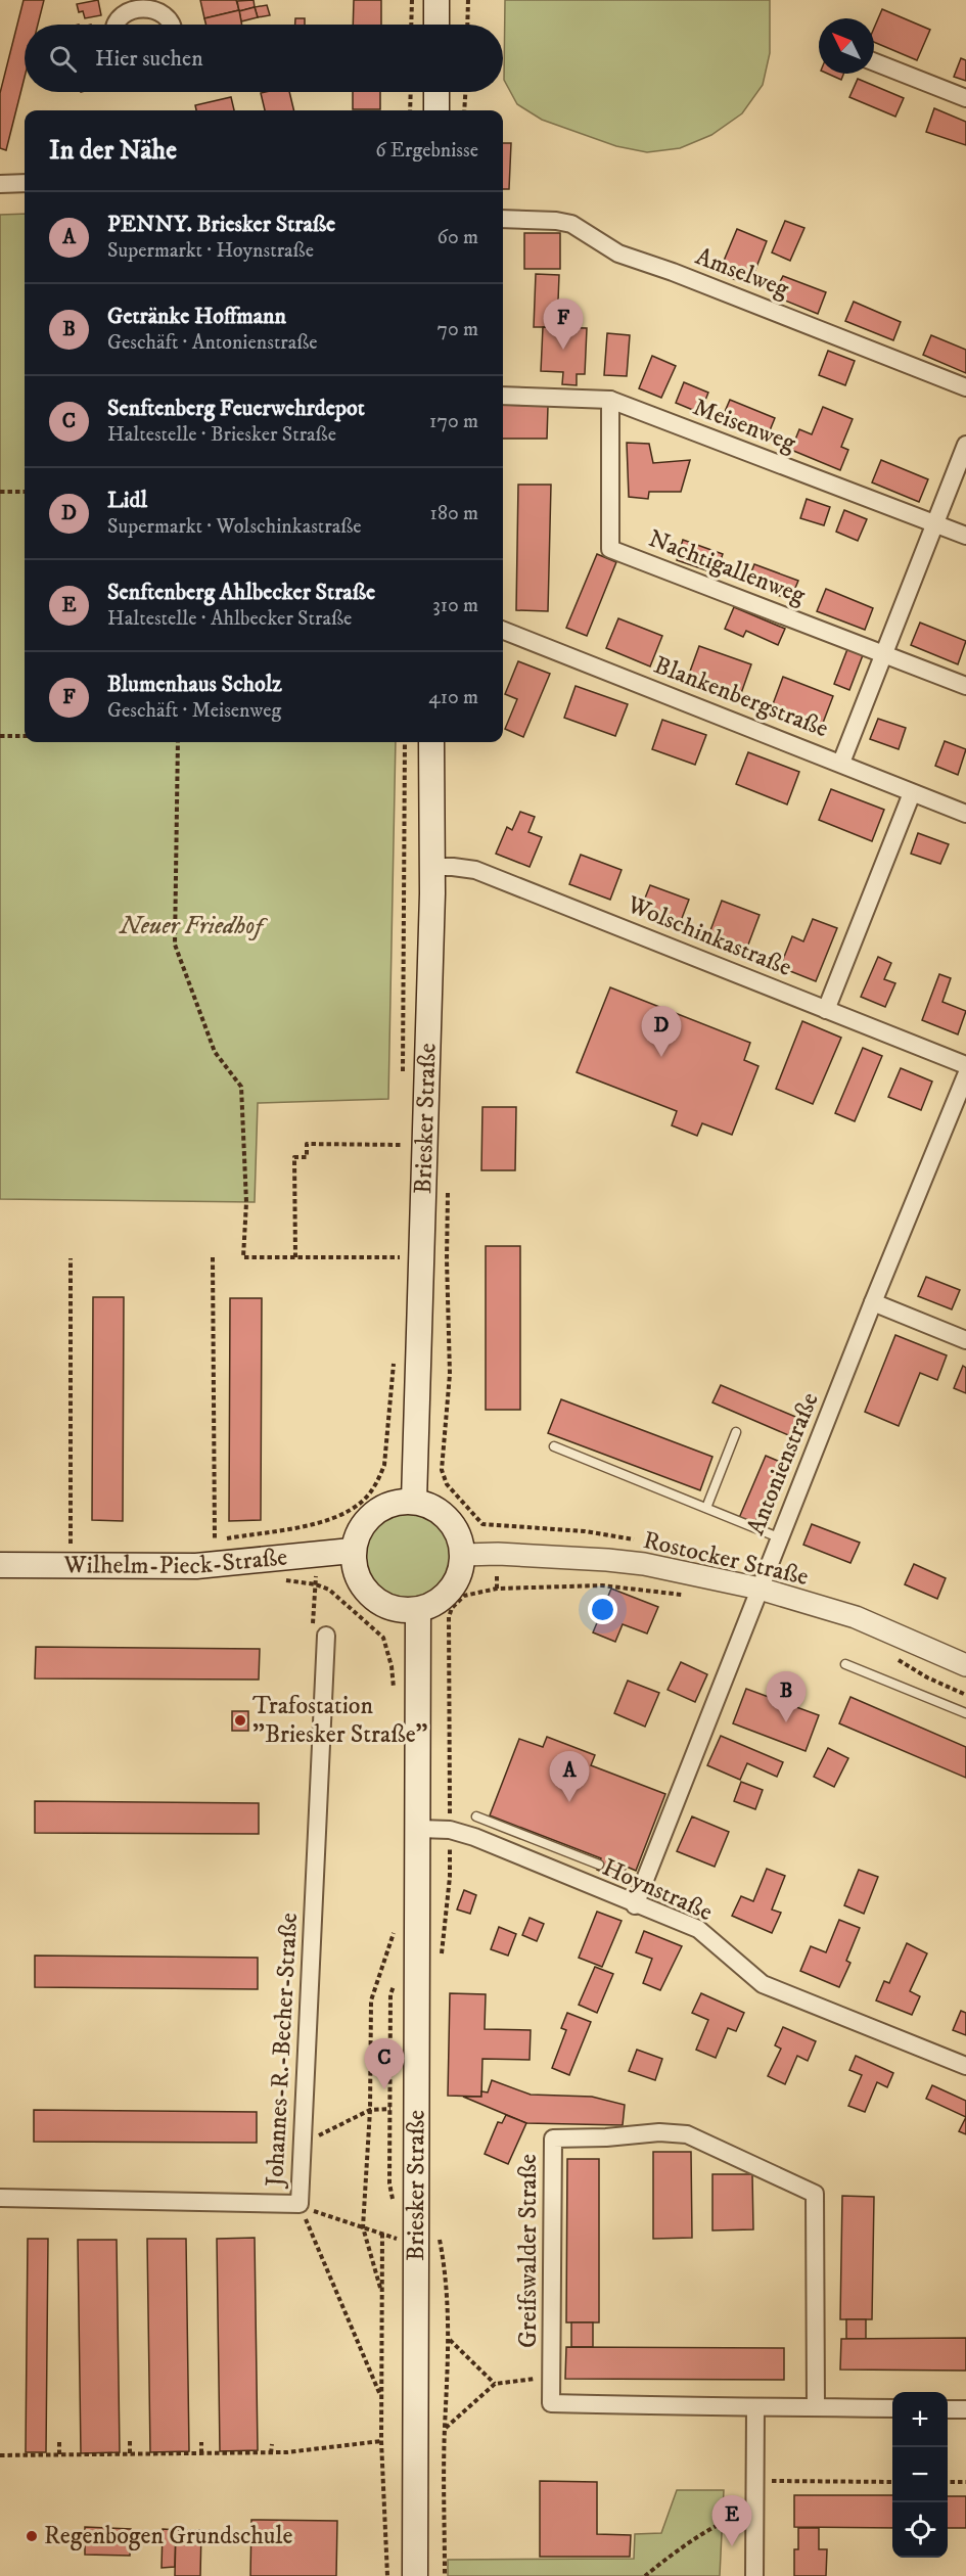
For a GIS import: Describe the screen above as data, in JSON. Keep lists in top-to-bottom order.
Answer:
{
  "streets": {
    "main road": ["Briesker Straße", "Wilhelm-Pieck-Straße"],
    "street": [
      "Amselweg",
      "Meisenweg",
      "Nachtigallenweg",
      "Blankenbergstraße",
      "Wolschinkastraße",
      "Antonienstraße",
      "Rostocker Straße",
      "Hoynstraße",
      "Johannes-R.-Becher-Straße",
      "Greifswalder Straße"
    ]
  },
  "crossings": [
    ["Meisenweg", "Nachtigallenweg"],
    ["Wolschinkastraße", "Briesker Straße"],
    ["Briesker Straße", "Rostocker Straße"],
    ["Briesker Straße", "Wilhelm-Pieck-Straße"],
    ["Briesker Straße", "Hoynstraße"],
    ["Antonienstraße", "Rostocker Straße"],
    ["Antonienstraße", "Hoynstraße"],
    ["Rostocker Straße", "Wilhelm-Pieck-Straße"]
  ],
  "parks": ["Neuer Friedhof"],
  "places": ["Trafostation \"Briesker Straße\"", "Regenbogen Grundschule"],
  "north": "top left",
  "page": {
    "search": "Hier suchen",
    "heading": ["In der Nähe", "6 Ergebnisse"],
    "list": [
      {
        "mark": "A",
        "name": "PENNY. Briesker Straße",
        "note": "Supermarkt · Hoynstraße",
        "value": "60 m"
      },
      {
        "mark": "B",
        "name": "Getränke Hoffmann",
        "note": "Geschäft · Antonienstraße",
        "value": "70 m"
      },
      {
        "mark": "C",
        "name": "Senftenberg Feuerwehrdepot",
        "note": "Haltestelle · Briesker Straße",
        "value": "170 m"
      },
      {
        "mark": "D",
        "name": "Lidl",
        "note": "Supermarkt · Wolschinkastraße",
        "value": "180 m"
      },
      {
        "mark": "E",
        "name": "Senftenberg Ahlbecker Straße",
        "note": "Haltestelle · Ahlbecker Straße",
        "value": "310 m"
      },
      {
        "mark": "F",
        "name": "Blumenhaus Scholz",
        "note": "Geschäft · Meisenweg",
        "value": "410 m"
      }
    ],
    "pins": [
      "F",
      "D",
      "B",
      "A",
      "C",
      "E"
    ],
    "map_buttons": ["+", "−"]
  }
}
